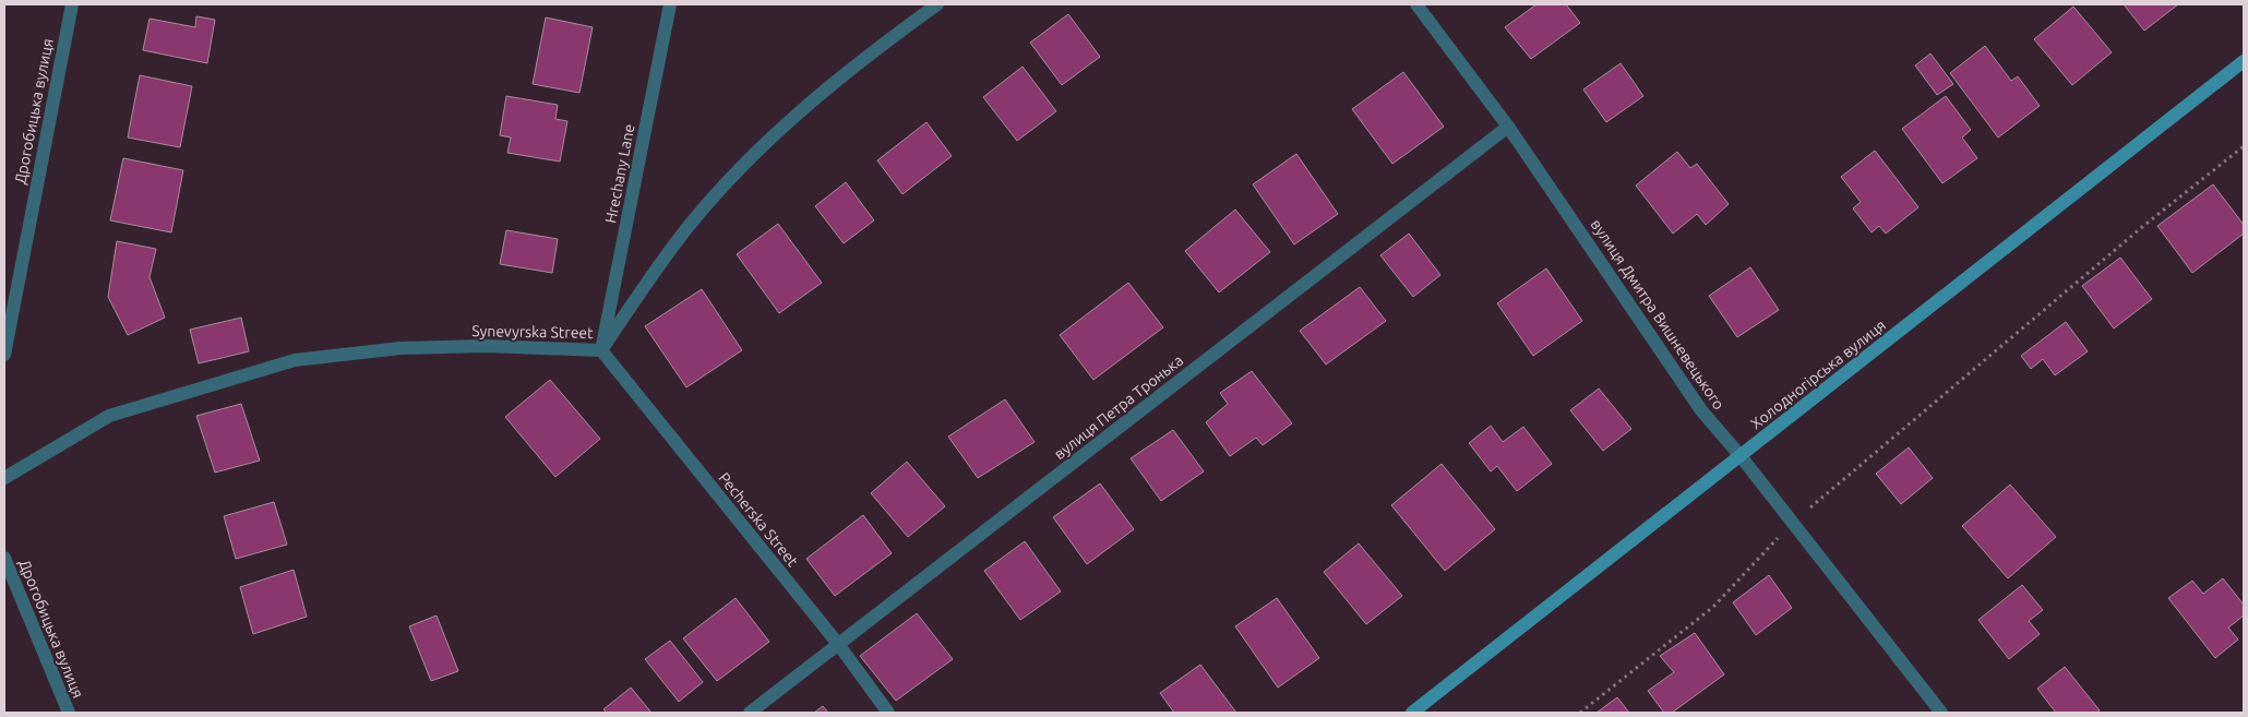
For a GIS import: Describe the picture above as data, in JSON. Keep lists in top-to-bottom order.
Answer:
{
  "streets": {
    "main road": ["Холодногірська вулиця"],
    "street": [
      "Дрогобицька вулиця",
      "Hrechany Lane",
      "вулиця Дмитра Вишневецького",
      "Synevyrska Street",
      "вулиця Петра Тронька",
      "Pecherska Street"
    ]
  },
  "crossings": [
    ["Hrechany Lane", "Synevyrska Street"],
    ["Hrechany Lane", "Pecherska Street"],
    ["вулиця Дмитра Вишневецького", "Холодногірська вулиця"],
    ["вулиця Дмитра Вишневецького", "вулиця Петра Тронька"],
    ["Synevyrska Street", "Pecherska Street"],
    ["вулиця Петра Тронька", "Pecherska Street"]
  ]
}
